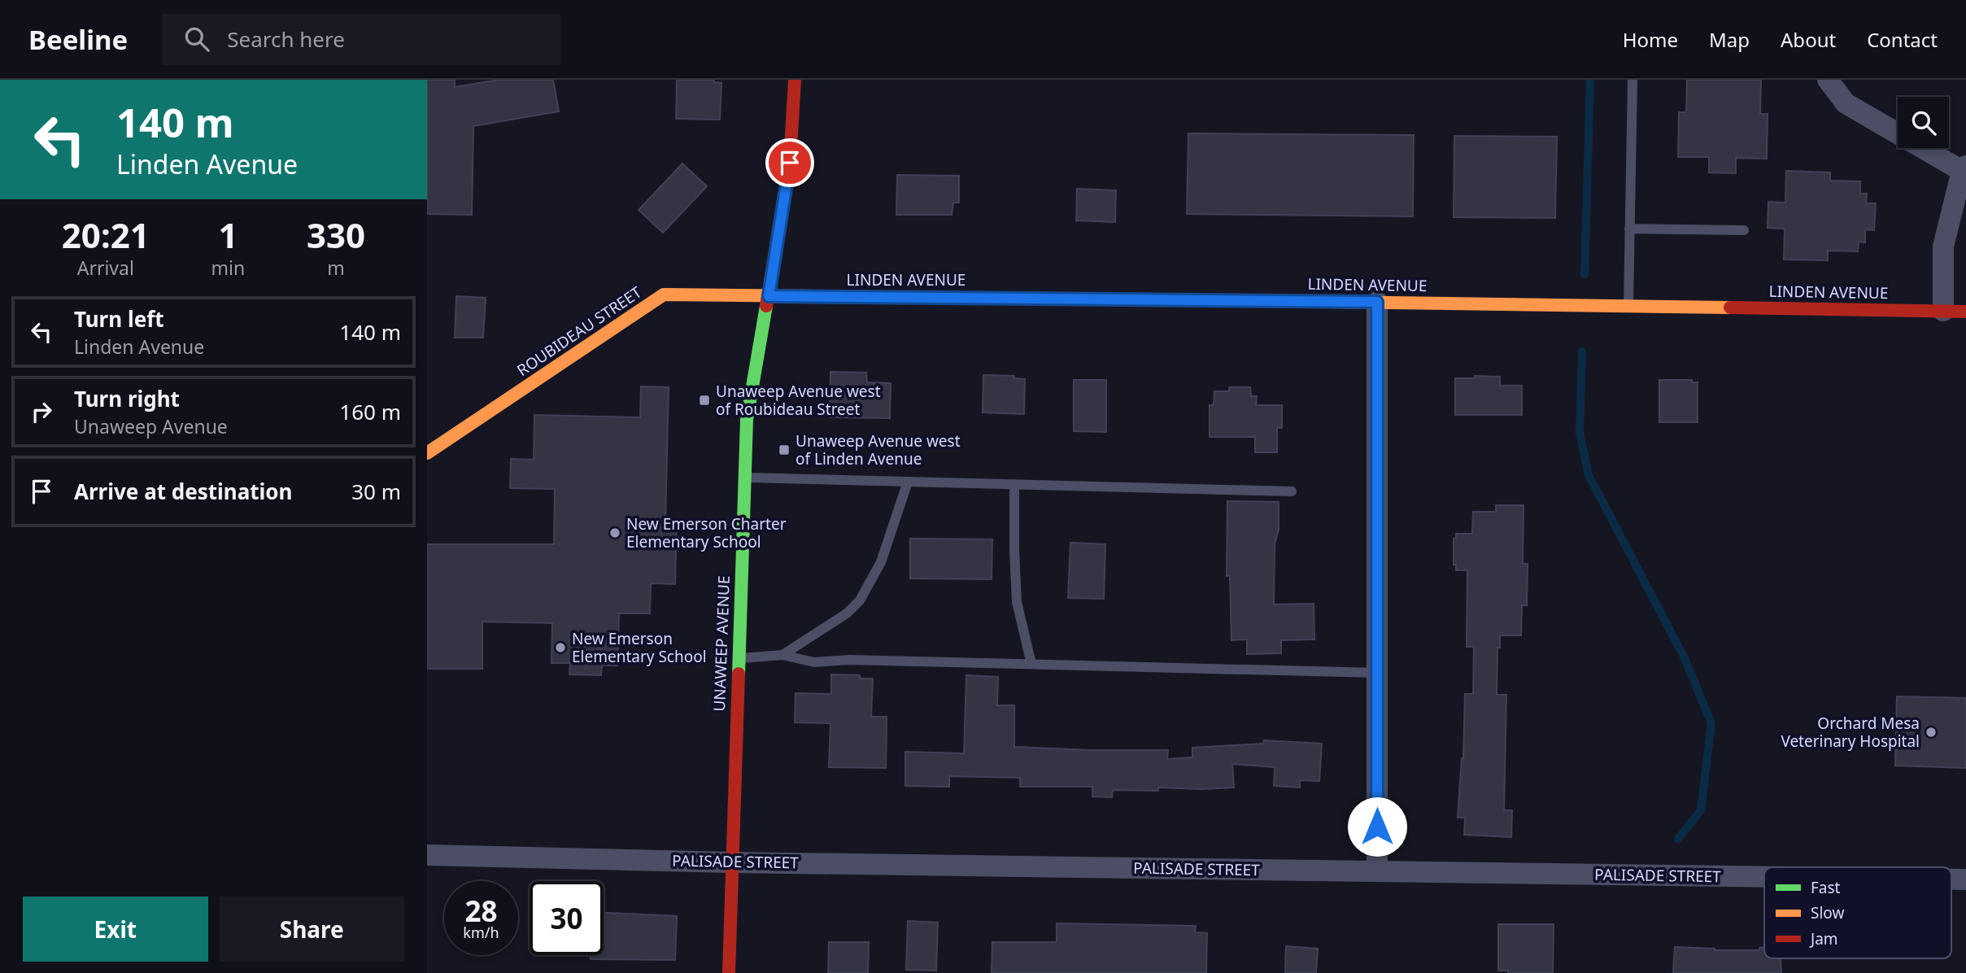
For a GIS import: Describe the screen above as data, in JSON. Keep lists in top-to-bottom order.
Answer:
{
  "streets": {
    "street": [
      "LINDEN AVENUE",
      "ROUBIDEAU STREET",
      "UNAWEEP AVENUE",
      "PALISADE STREET"
    ]
  },
  "crossings": [
    ["LINDEN AVENUE", "ROUBIDEAU STREET"],
    ["LINDEN AVENUE", "UNAWEEP AVENUE"],
    ["ROUBIDEAU STREET", "UNAWEEP AVENUE"],
    ["UNAWEEP AVENUE", "PALISADE STREET"]
  ],
  "places": {
    "transit": ["Unaweep Avenue west of Roubideau Street", "Unaweep Avenue west of Linden Avenue"],
    "other": ["New Emerson Charter Elementary School", "New Emerson Elementary School", "Orchard Mesa Veterinary Hospital"]
  },
  "legend": ["Fast", "Slow", "Jam"],
  "page": {
    "header": "Beeline",
    "search": "Search here",
    "nav": [
      "Home",
      "Map",
      "About",
      "Contact"
    ],
    "turn": ["140 m", "Linden Avenue"],
    "eta": [
      "20:21",
      "Arrival",
      "1",
      "min",
      "330",
      "m"
    ],
    "list": [
      {
        "name": "Turn left",
        "note": "Linden Avenue",
        "value": "140 m"
      },
      {
        "name": "Turn right",
        "note": "Unaweep Avenue",
        "value": "160 m"
      },
      {
        "name": "Arrive at destination",
        "value": "30 m"
      }
    ],
    "speed": "28 km/h",
    "limit": "30",
    "buttons": ["Exit", "Share"]
  }
}
